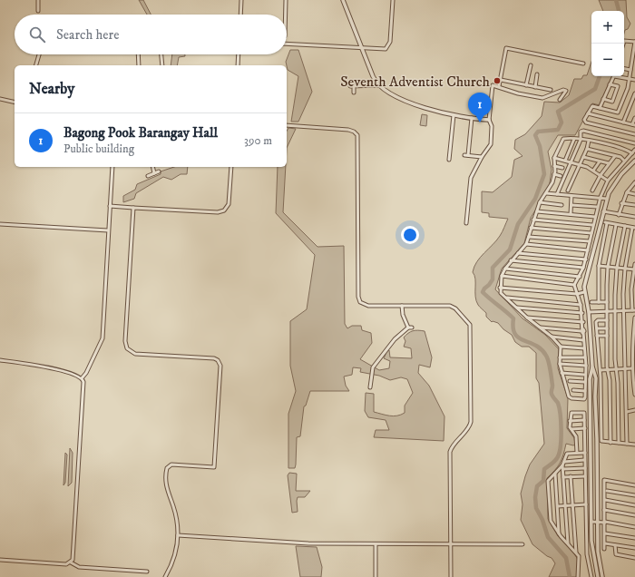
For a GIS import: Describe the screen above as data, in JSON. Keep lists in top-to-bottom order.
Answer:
{
  "places": ["Seventh Adventist Church"],
  "page": {
    "map_buttons": ["+", "−"],
    "search": "Search here",
    "heading": "Nearby",
    "pins": "1",
    "list": [
      {
        "mark": "1",
        "name": "Bagong Pook Barangay Hall",
        "note": "Public building",
        "value": "390 m"
      }
    ]
  }
}
